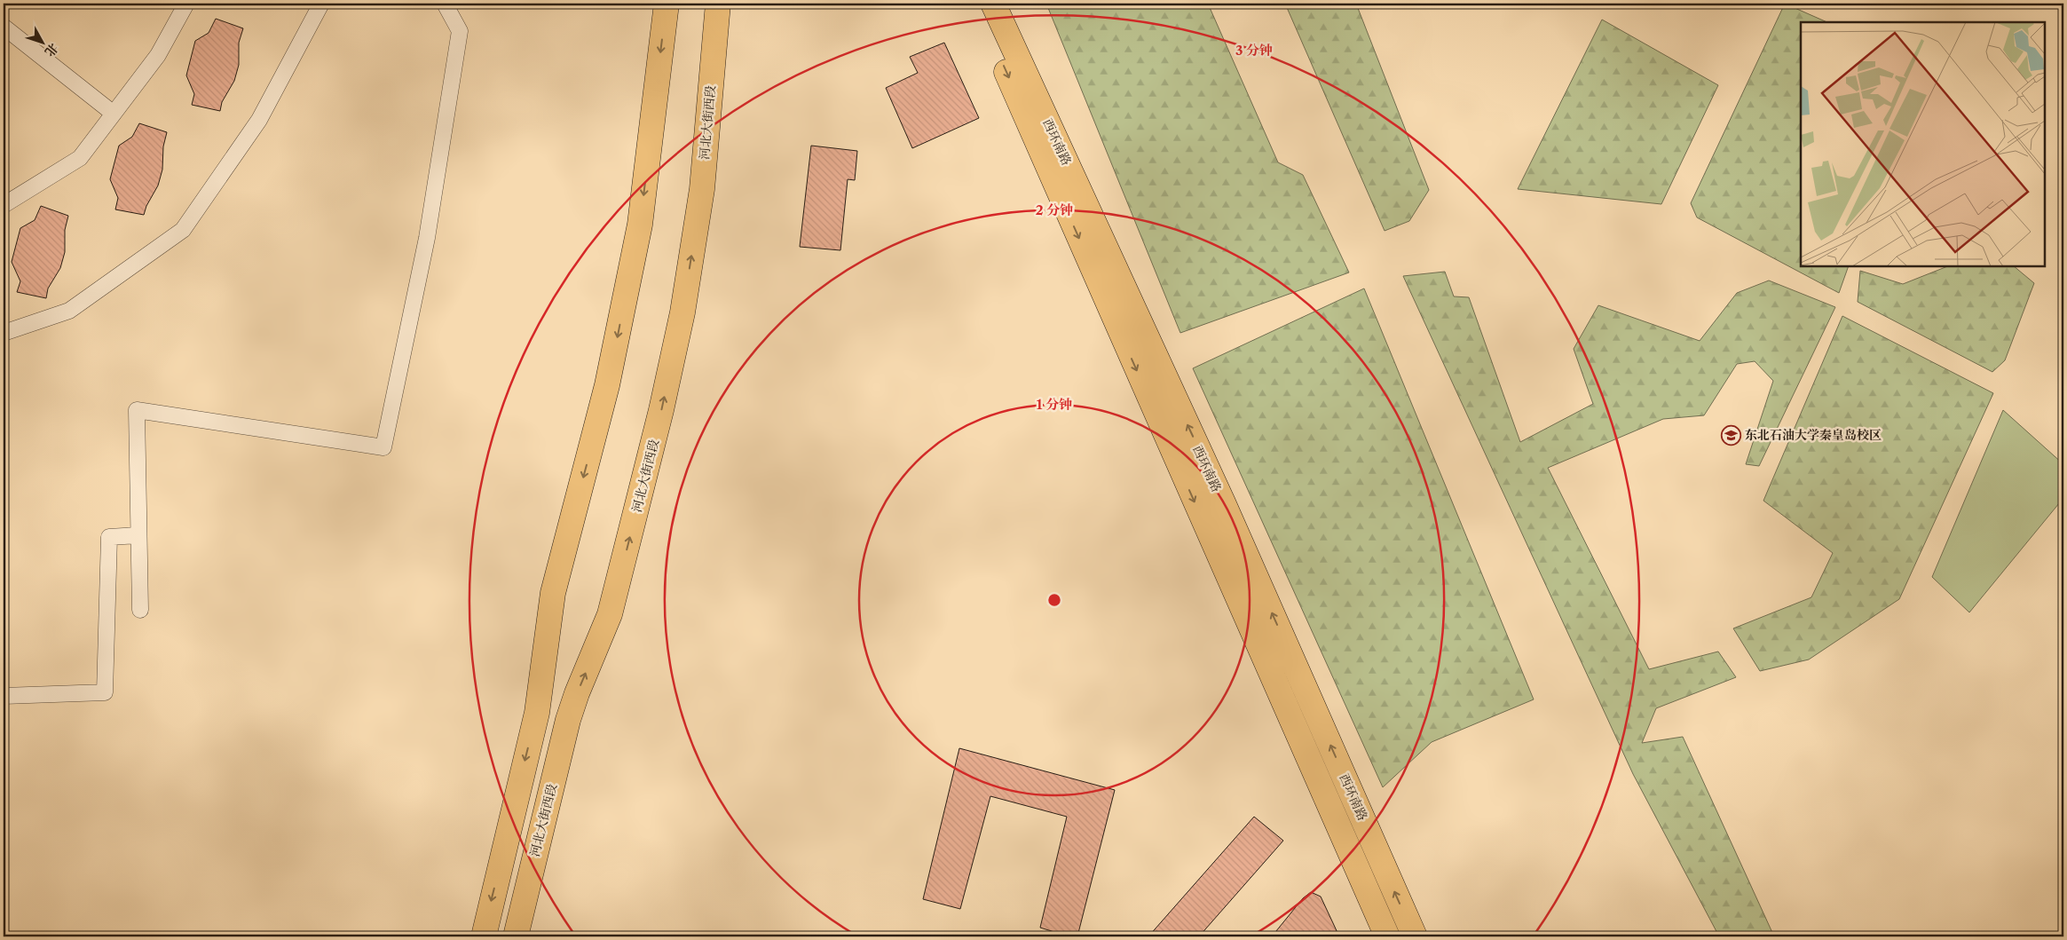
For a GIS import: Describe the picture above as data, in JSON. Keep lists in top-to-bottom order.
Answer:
{
  "streets": {
    "highway": ["河北大街西段", "西环南路"]
  },
  "places": {
    "school or university": ["东北石油大学秦皇岛校区"]
  },
  "north": "bottom right",
  "rings": ["3 分钟", "2 分钟", "1 分钟"]
}
